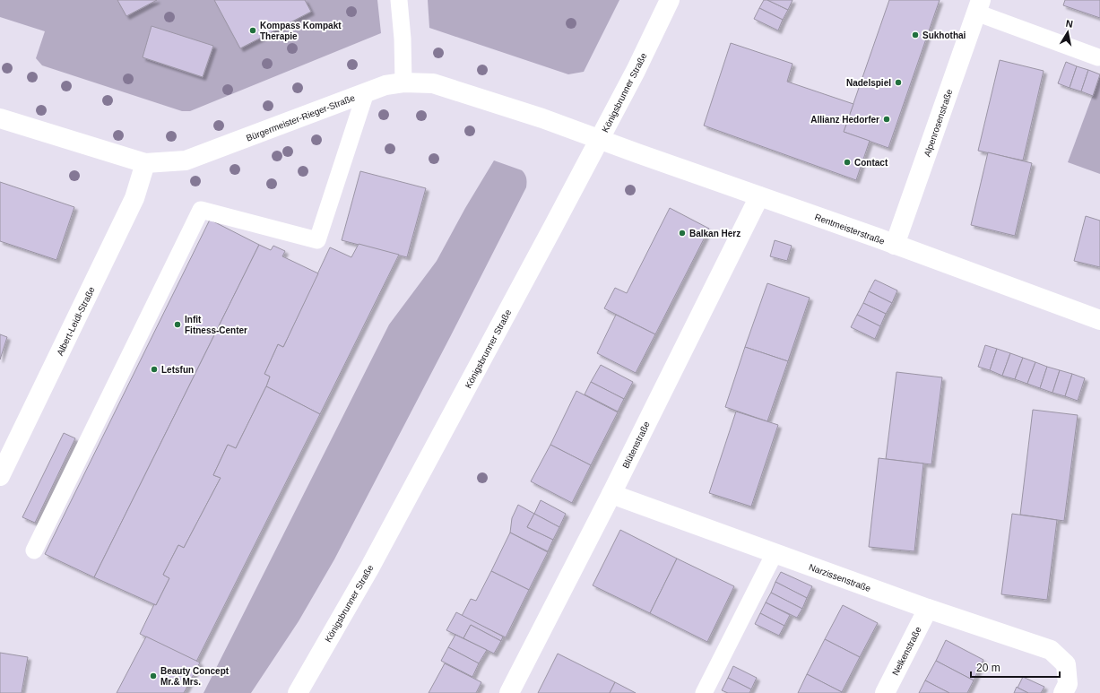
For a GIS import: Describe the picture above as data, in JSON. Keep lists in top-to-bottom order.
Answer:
{
  "streets": {
    "street": [
      "Königsbrunner Straße",
      "Bürgermeister-Rieger-Straße",
      "Alpenrosenstraße",
      "Rentmeisterstraße",
      "Albert-Leidl-Straße",
      "Blütenstraße",
      "Narzissenstraße",
      "Nelkenstraße"
    ]
  },
  "crossings": [
    ["Königsbrunner Straße", "Bürgermeister-Rieger-Straße"],
    ["Königsbrunner Straße", "Rentmeisterstraße"],
    ["Bürgermeister-Rieger-Straße", "Rentmeisterstraße"],
    ["Bürgermeister-Rieger-Straße", "Albert-Leidl-Straße"],
    ["Alpenrosenstraße", "Rentmeisterstraße"],
    ["Rentmeisterstraße", "Blütenstraße"],
    ["Blütenstraße", "Narzissenstraße"],
    ["Narzissenstraße", "Nelkenstraße"]
  ],
  "places": [
    "Kompass Kompakt Therapie",
    "Sukhothai",
    "Nadelspiel",
    "Allianz Hedorfer",
    "Contact",
    "Balkan Herz",
    "Infit Fitness-Center",
    "Letsfun",
    "Beauty Concept Mr.& Mrs."
  ],
  "scale_bar": "20 m",
  "north": "top"
}
